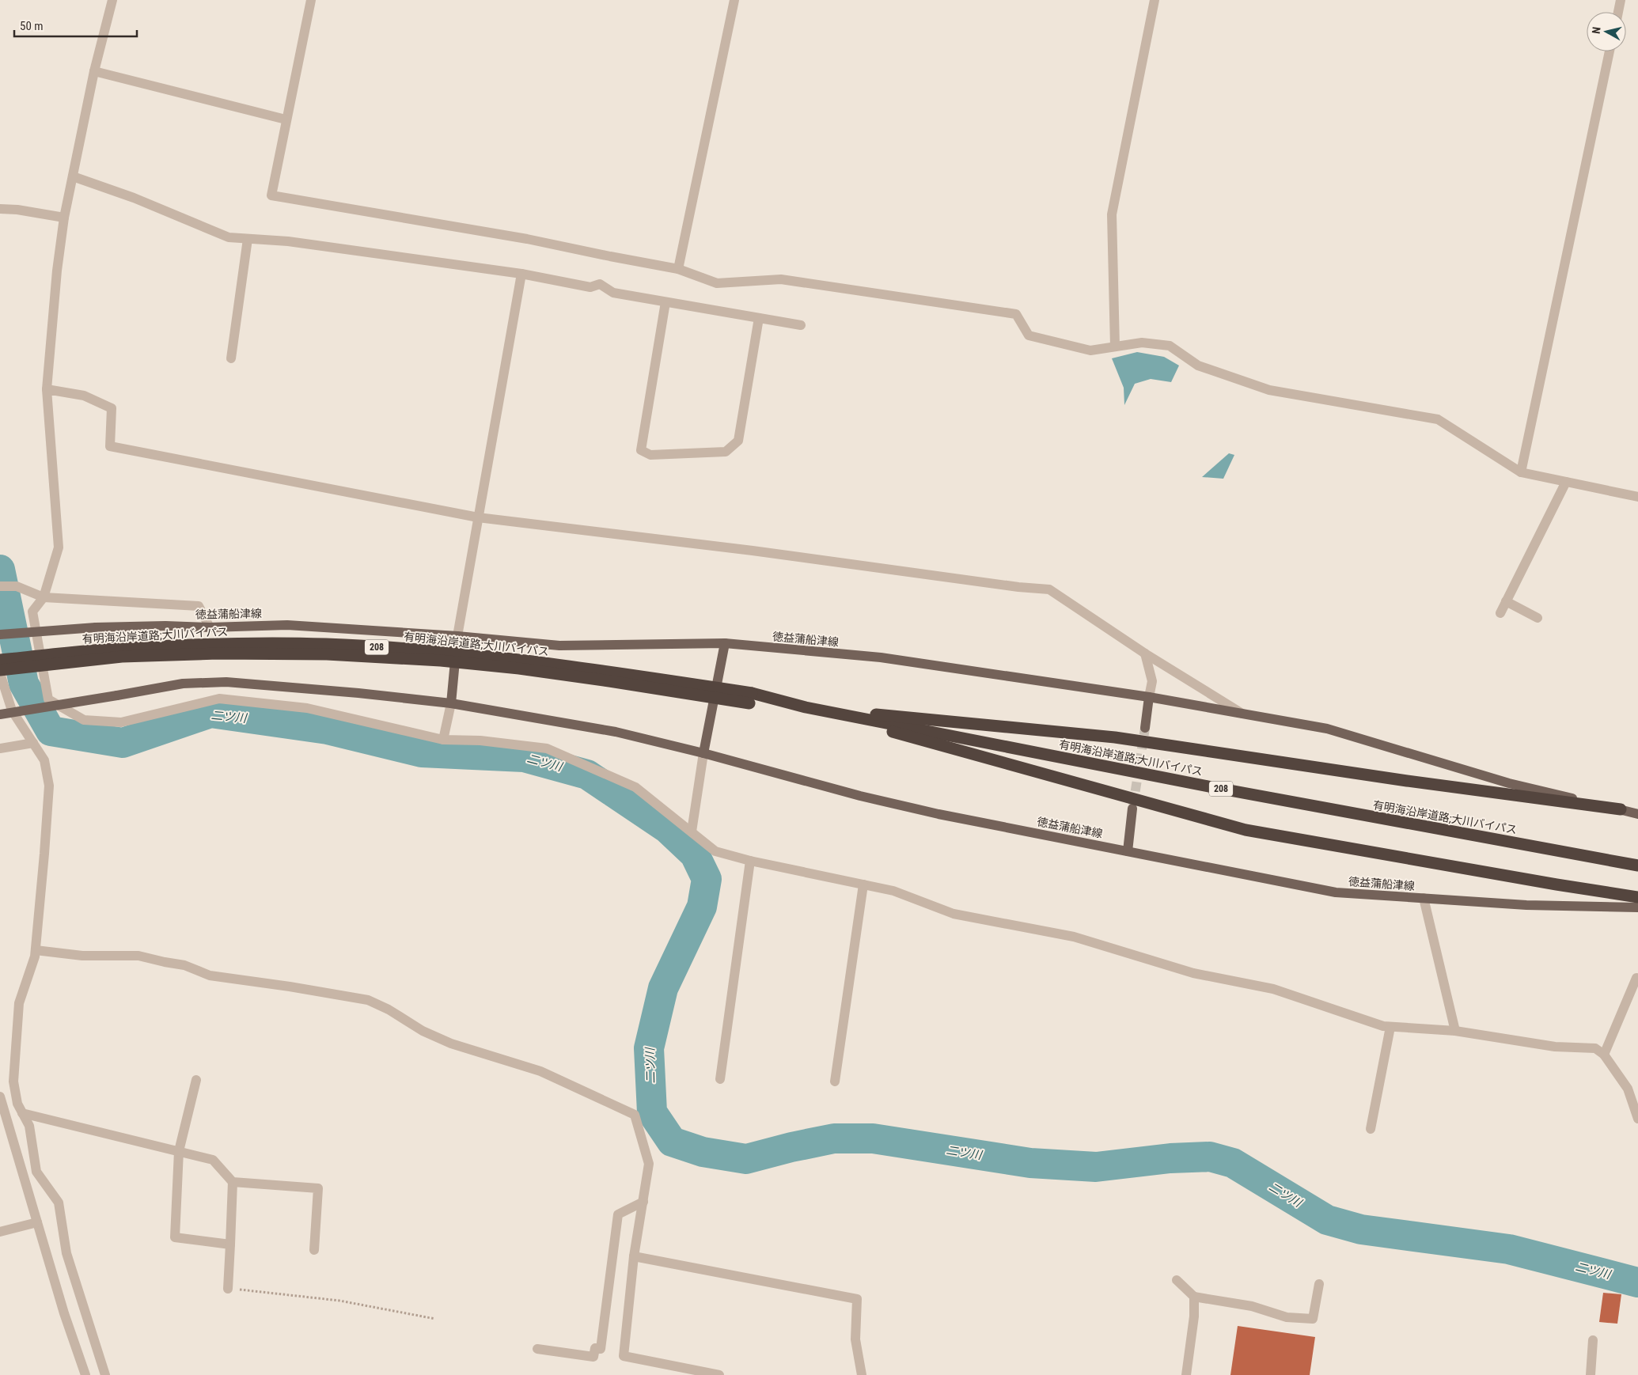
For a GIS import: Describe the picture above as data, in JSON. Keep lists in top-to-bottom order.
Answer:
{
  "streets": {
    "highway": ["有明海沿岸道路;大川バイパス", "208"],
    "main road": ["徳益蒲船津線"]
  },
  "water": ["二ツ川"],
  "scale_bar": "50 m",
  "north": "left"
}
